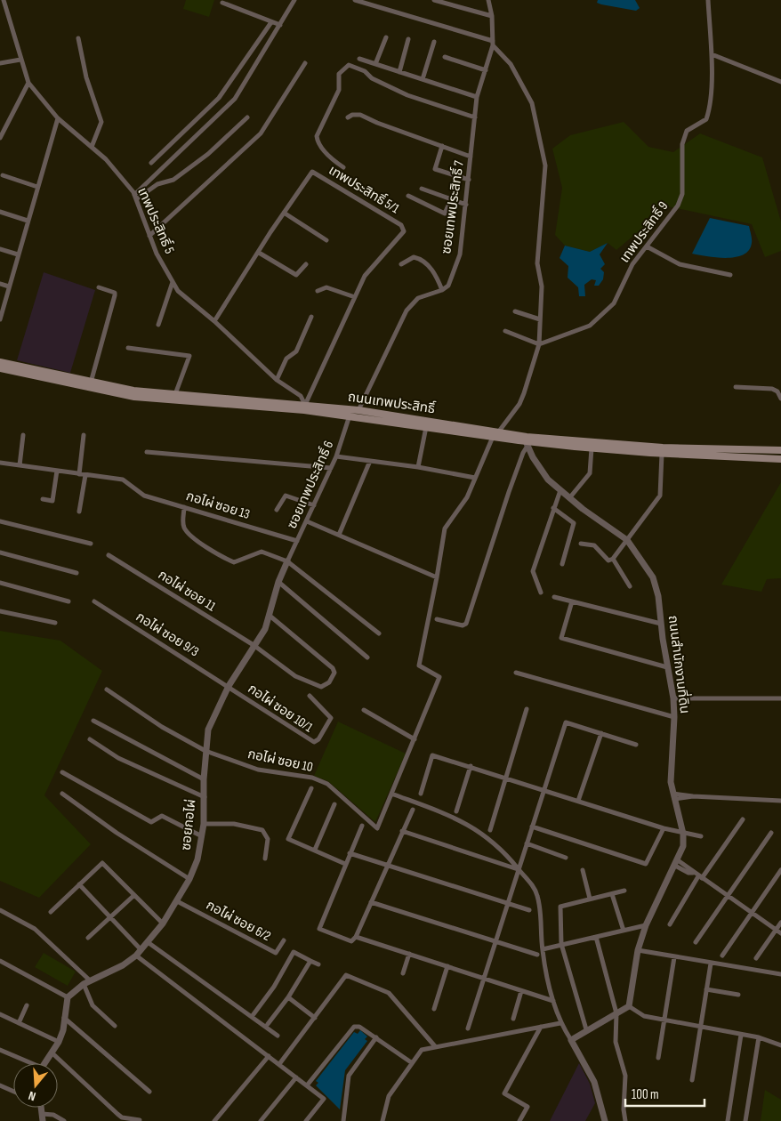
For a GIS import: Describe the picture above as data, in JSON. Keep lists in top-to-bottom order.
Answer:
{
  "streets": {
    "main road": ["ถนนเทพประสิทธิ์"],
    "street": [
      "เทพประสิทธิ์ 5/1",
      "ซอยเทพประสิทธิ์ 7",
      "เทพประสิทธิ์ 5",
      "เทพประสิทธิ์ 9",
      "ซอยเทพประสิทธิ์ 6",
      "กอไผ่ ซอย 13",
      "กอไผ่ ซอย 11",
      "กอไผ่ ซอย 9/3",
      "ถนนสำนักงานที่ดิน",
      "กอไผ่ ซอย 10/1",
      "กอไผ่ ซอย 10",
      "ซอยกอไผ่",
      "กอไผ่ ซอย 6/2"
    ]
  },
  "crossings": [
    ["เทพประสิทธิ์ 5/1", "เทพประสิทธิ์ 5"],
    ["เทพประสิทธิ์ 5/1", "ถนนเทพประสิทธิ์"],
    ["เทพประสิทธิ์ 5", "ถนนเทพประสิทธิ์"],
    ["ถนนเทพประสิทธิ์", "ซอยเทพประสิทธิ์ 6"],
    ["ซอยเทพประสิทธิ์ 6", "กอไผ่ ซอย 13"],
    ["ซอยเทพประสิทธิ์ 6", "ซอยกอไผ่"],
    ["กอไผ่ ซอย 11", "ซอยกอไผ่"],
    ["กอไผ่ ซอย 9/3", "กอไผ่ ซอย 10/1"],
    ["กอไผ่ ซอย 9/3", "ซอยกอไผ่"],
    ["กอไผ่ ซอย 10/1", "ซอยกอไผ่"],
    ["กอไผ่ ซอย 10", "ซอยกอไผ่"],
    ["ซอยกอไผ่", "กอไผ่ ซอย 6/2"]
  ],
  "scale_bar": "100 m",
  "north": "bottom"
}
